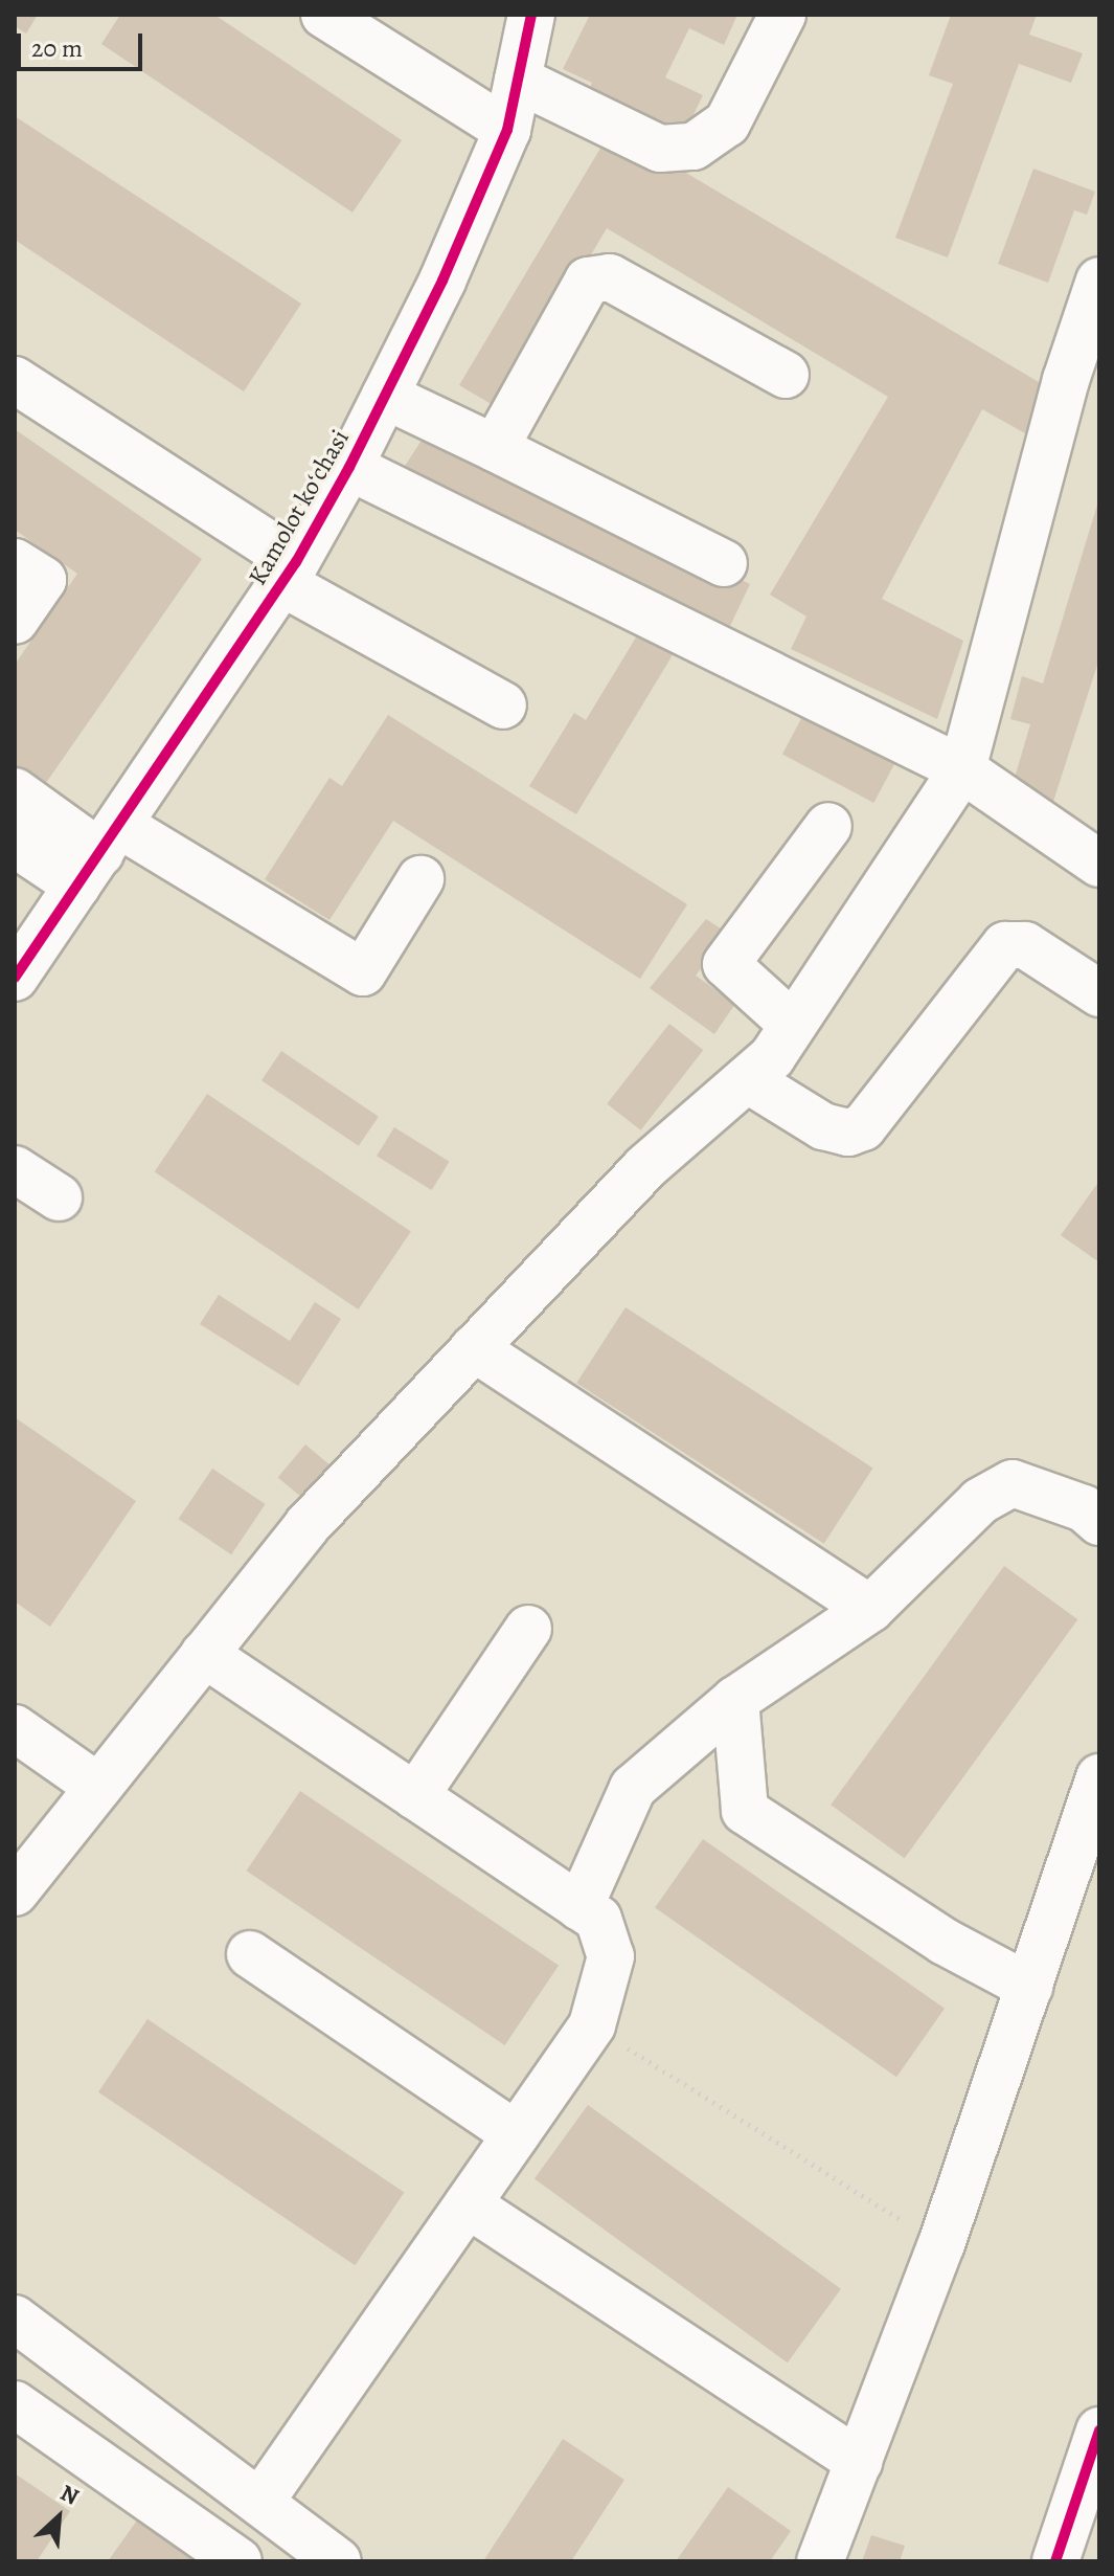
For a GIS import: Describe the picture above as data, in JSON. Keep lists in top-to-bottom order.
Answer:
{
  "streets": {
    "street": ["Kamolot koʻchasi"]
  },
  "scale_bar": "20 m",
  "north": "top right"
}
